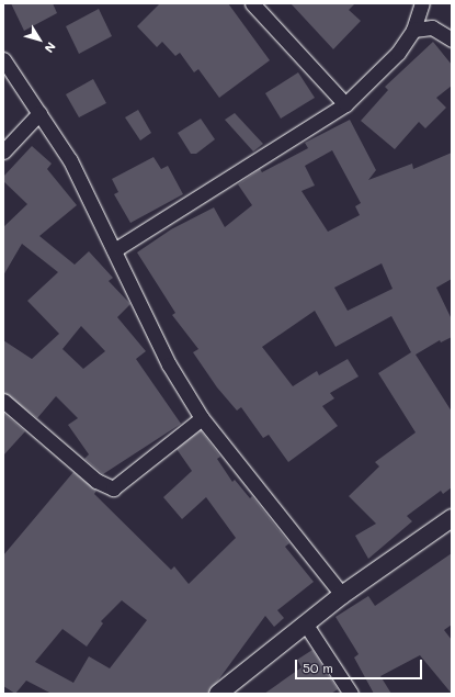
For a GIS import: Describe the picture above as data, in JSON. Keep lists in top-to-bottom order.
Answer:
{
  "scale_bar": "50 m",
  "north": "bottom right"
}
